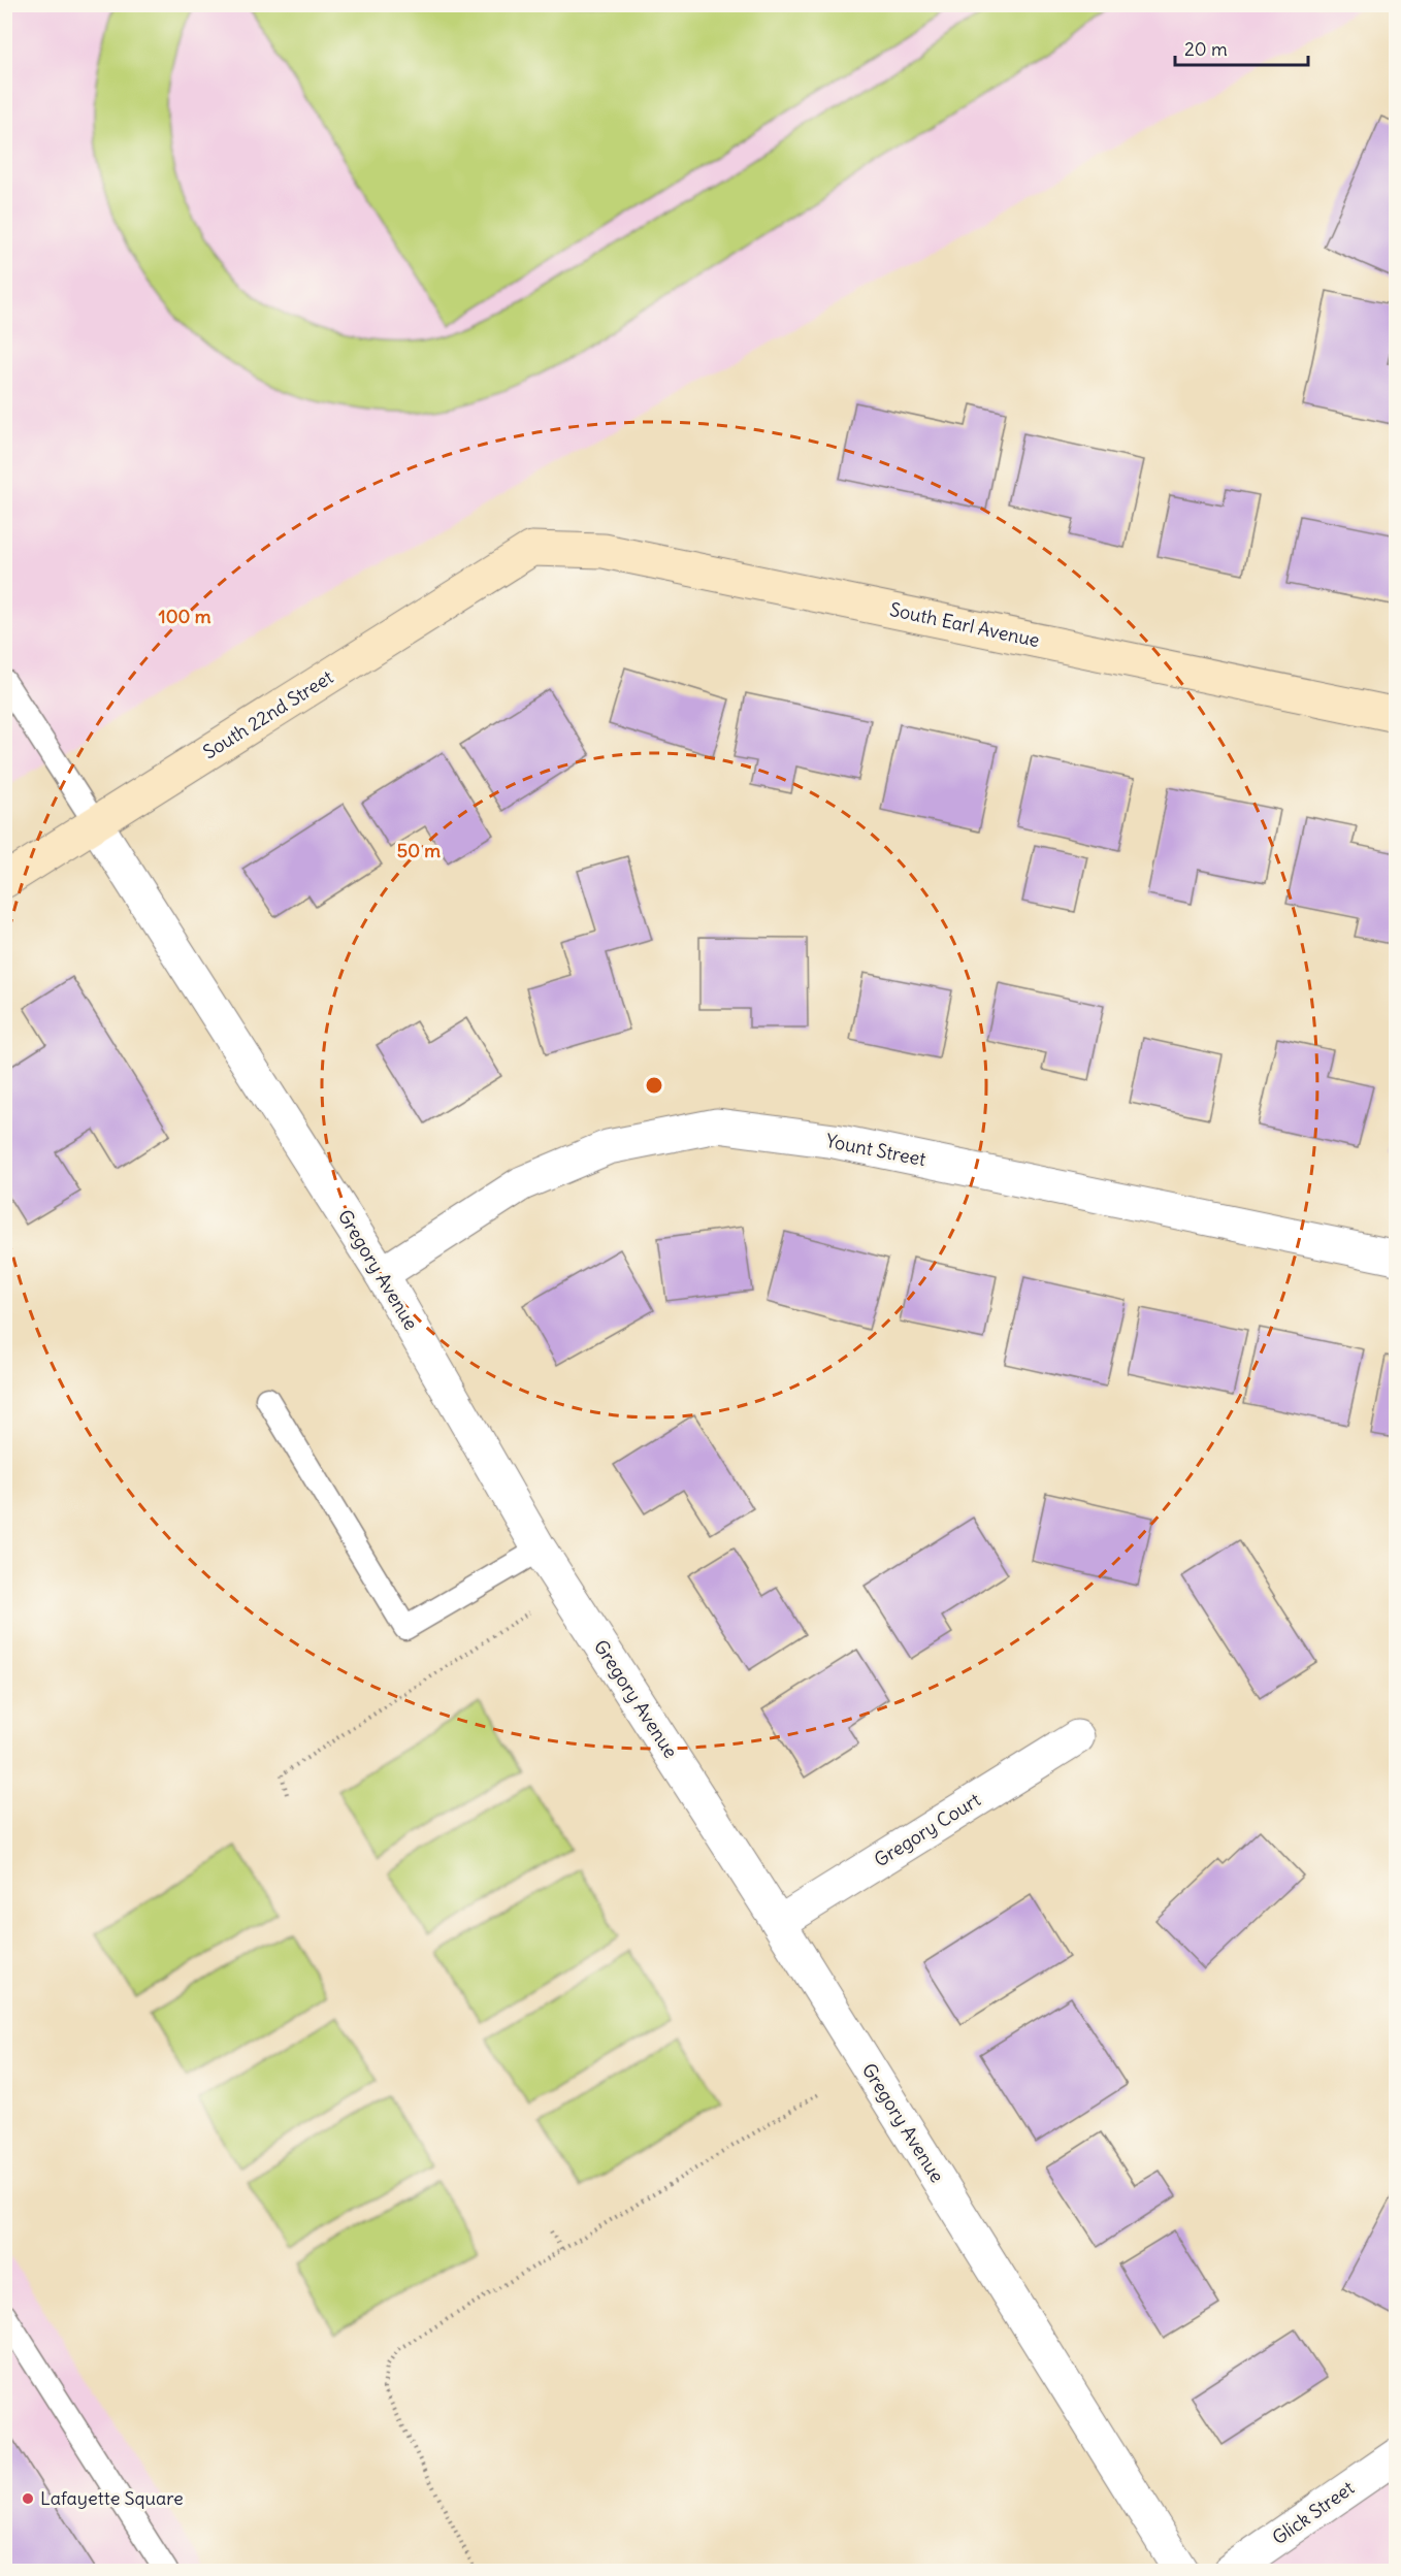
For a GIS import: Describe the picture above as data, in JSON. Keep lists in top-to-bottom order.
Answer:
{
  "streets": {
    "street": [
      "South Earl Avenue",
      "South 22nd Street",
      "Yount Street",
      "Gregory Avenue",
      "Gregory Court",
      "Glick Street"
    ]
  },
  "crossings": [
    ["South Earl Avenue", "South 22nd Street"],
    ["South 22nd Street", "Gregory Avenue"],
    ["Yount Street", "Gregory Avenue"],
    ["Gregory Avenue", "Gregory Court"]
  ],
  "places": ["Lafayette Square"],
  "scale_bar": "20 m",
  "rings": ["100 m", "50 m"]
}
